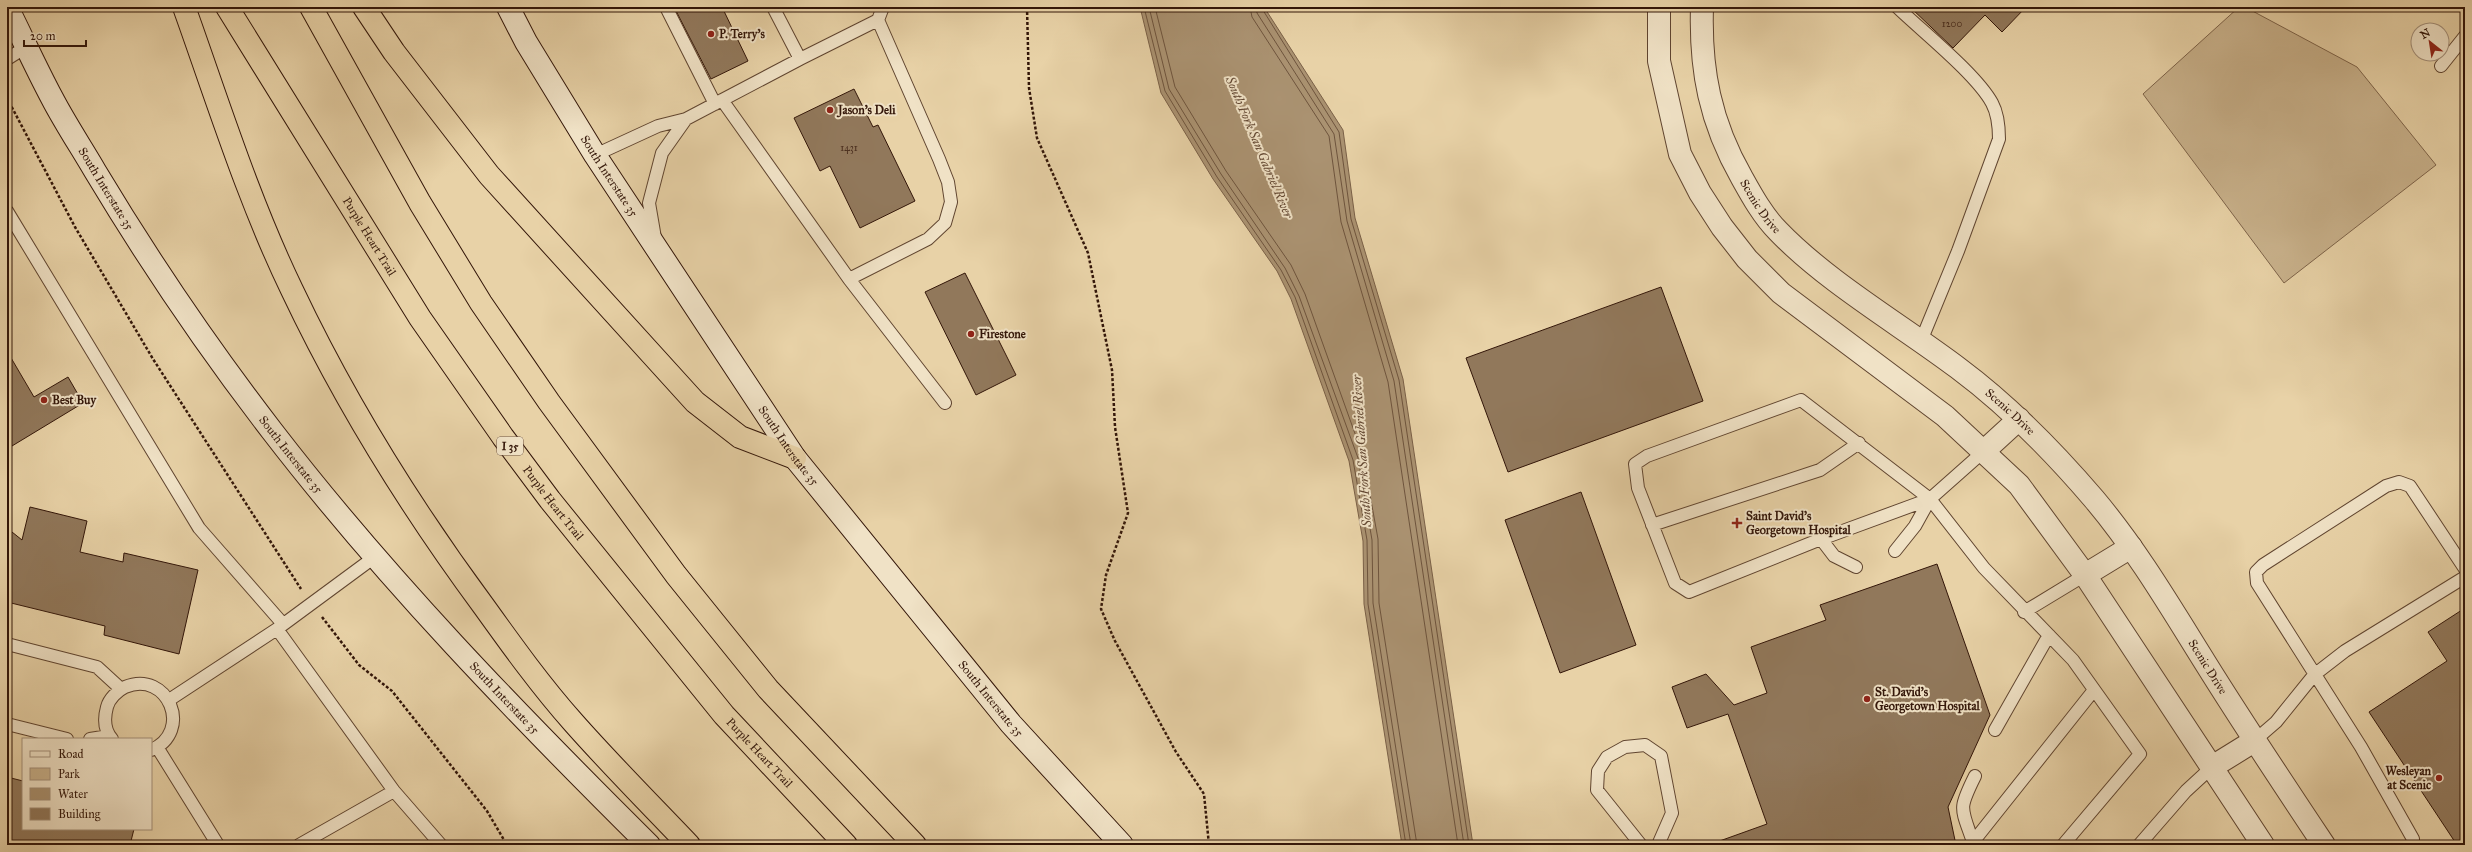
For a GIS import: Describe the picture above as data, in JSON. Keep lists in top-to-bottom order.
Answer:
{
  "streets": {
    "highway": ["Purple Heart Trail", "I 35"],
    "street": ["South Interstate 35", "Scenic Drive"]
  },
  "water": ["South Fork San Gabriel River"],
  "places": {
    "other": [
      "P. Terry's",
      "Jason's Deli",
      "Firestone",
      "Best Buy",
      "St. David's Georgetown Hospital",
      "Wesleyan at Scenic"
    ],
    "health": ["Saint David's Georgetown Hospital"]
  },
  "house_numbers": ["1200", "1431"],
  "legend": [
    "Road",
    "Park",
    "Water",
    "Building"
  ],
  "scale_bar": "20 m",
  "north": "top left"
}
